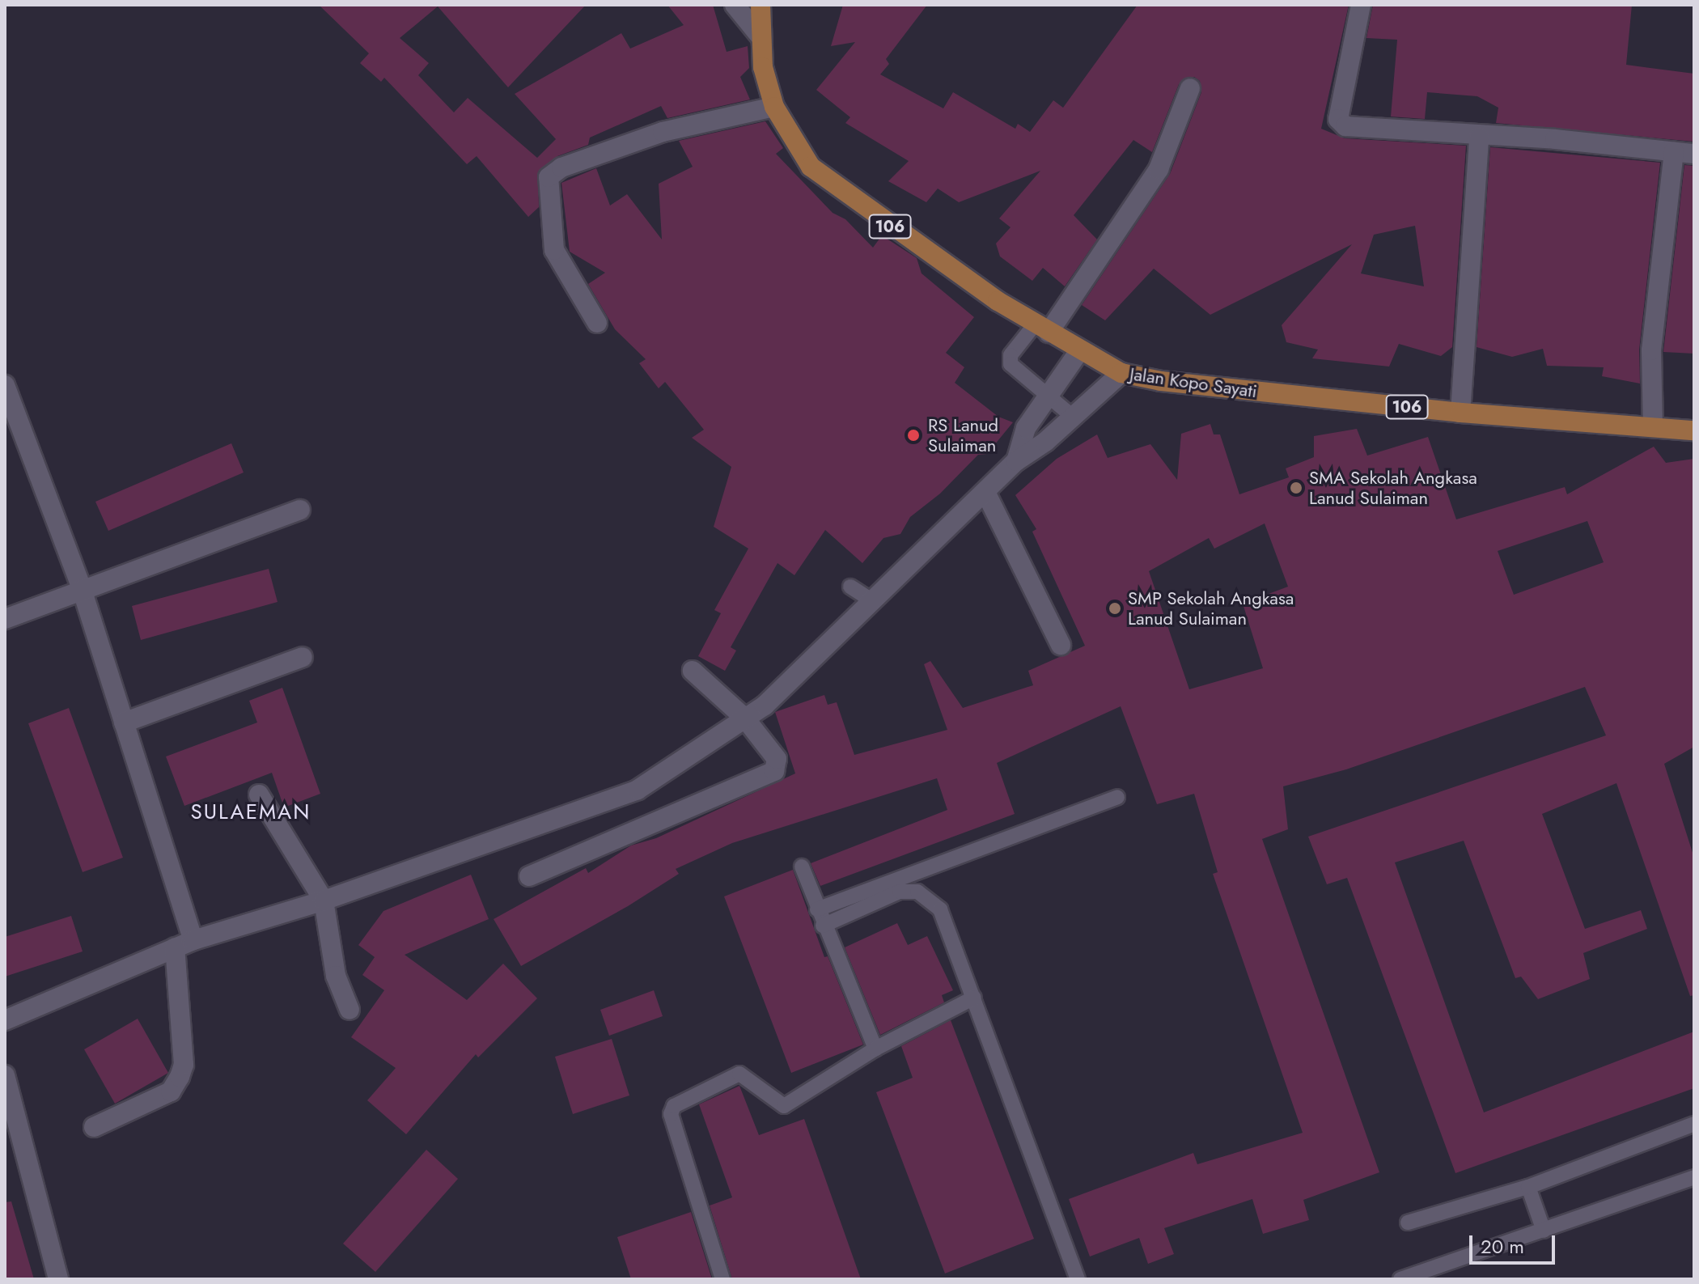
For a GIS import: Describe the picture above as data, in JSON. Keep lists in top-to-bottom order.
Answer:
{
  "streets": {
    "main road": ["106", "Jalan Kopo Sayati"]
  },
  "districts": ["SULAEMAN"],
  "places": ["RS Lanud Sulaiman", "SMA Sekolah Angkasa Lanud Sulaiman", "SMP Sekolah Angkasa Lanud Sulaiman"],
  "scale_bar": "20 m"
}
